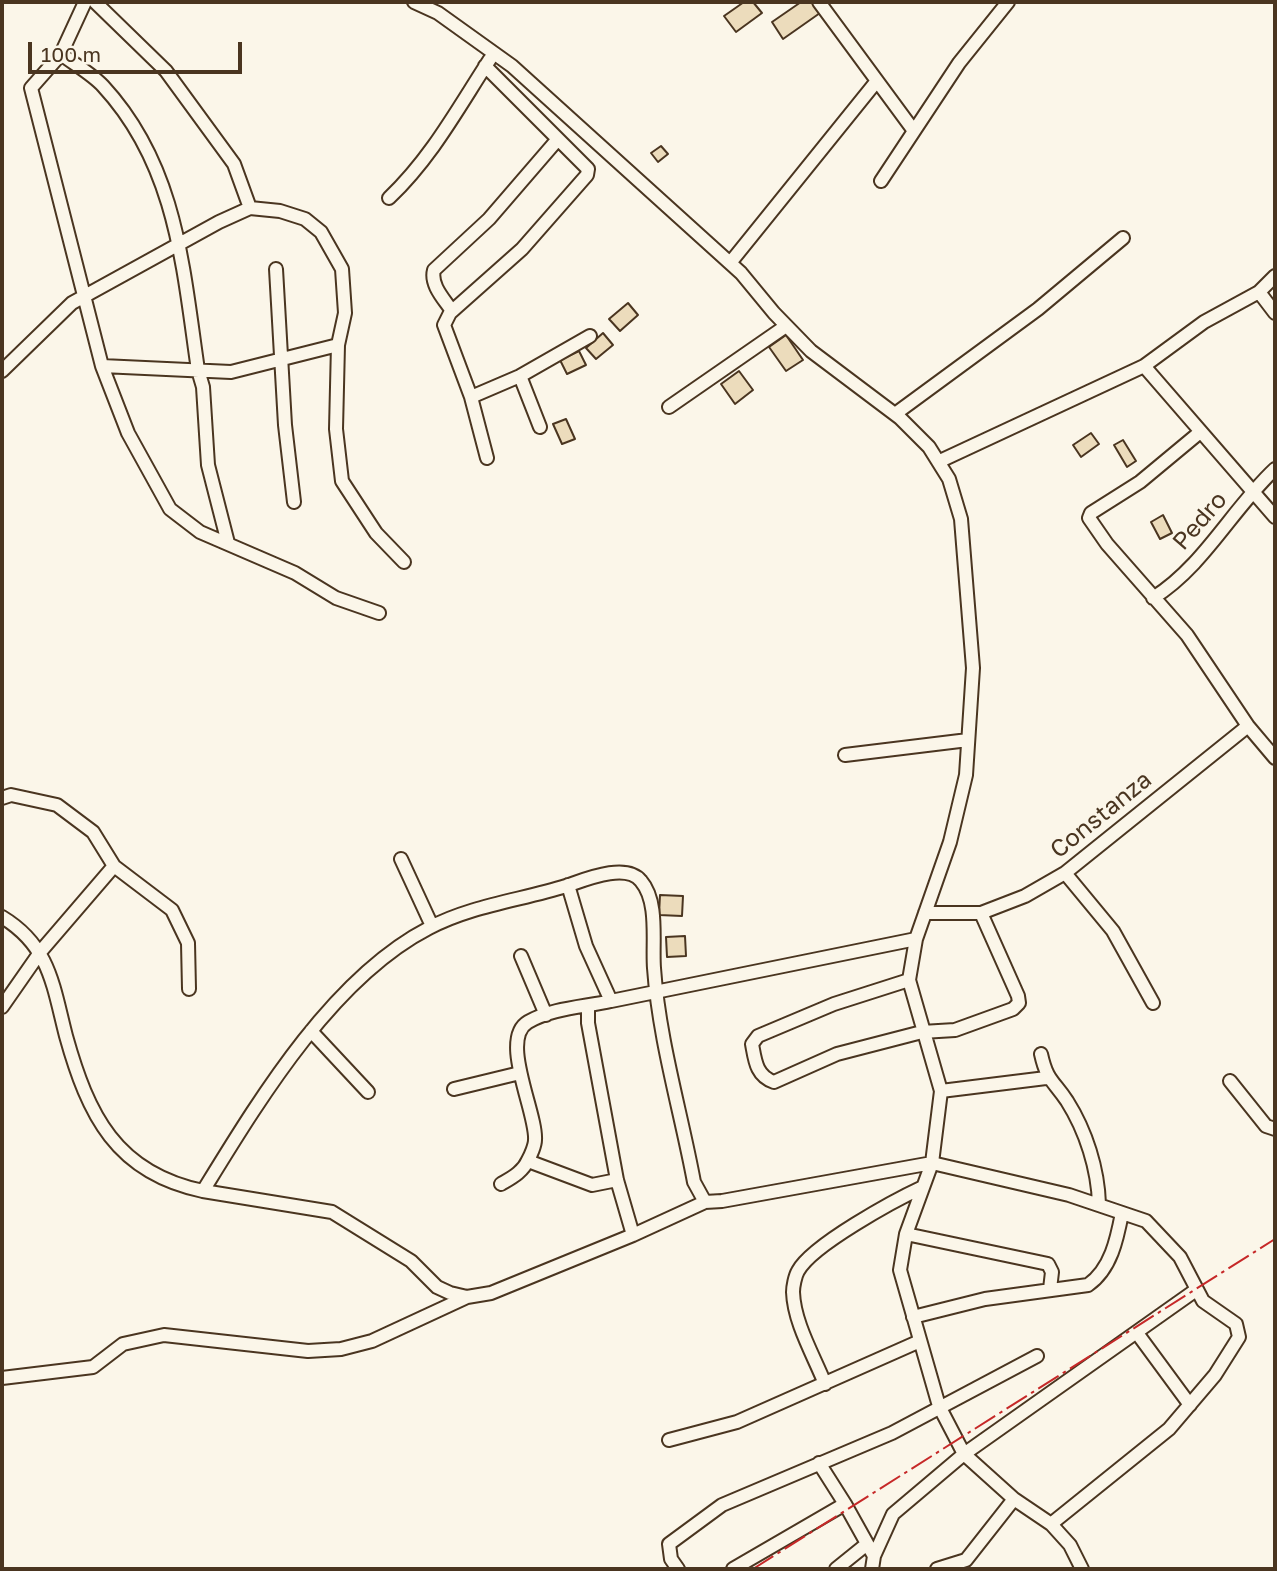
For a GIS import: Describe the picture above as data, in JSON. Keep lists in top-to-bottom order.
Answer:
{
  "streets": {
    "street": ["Pedro", "Constanza"]
  },
  "scale_bar": "100 m"
}
